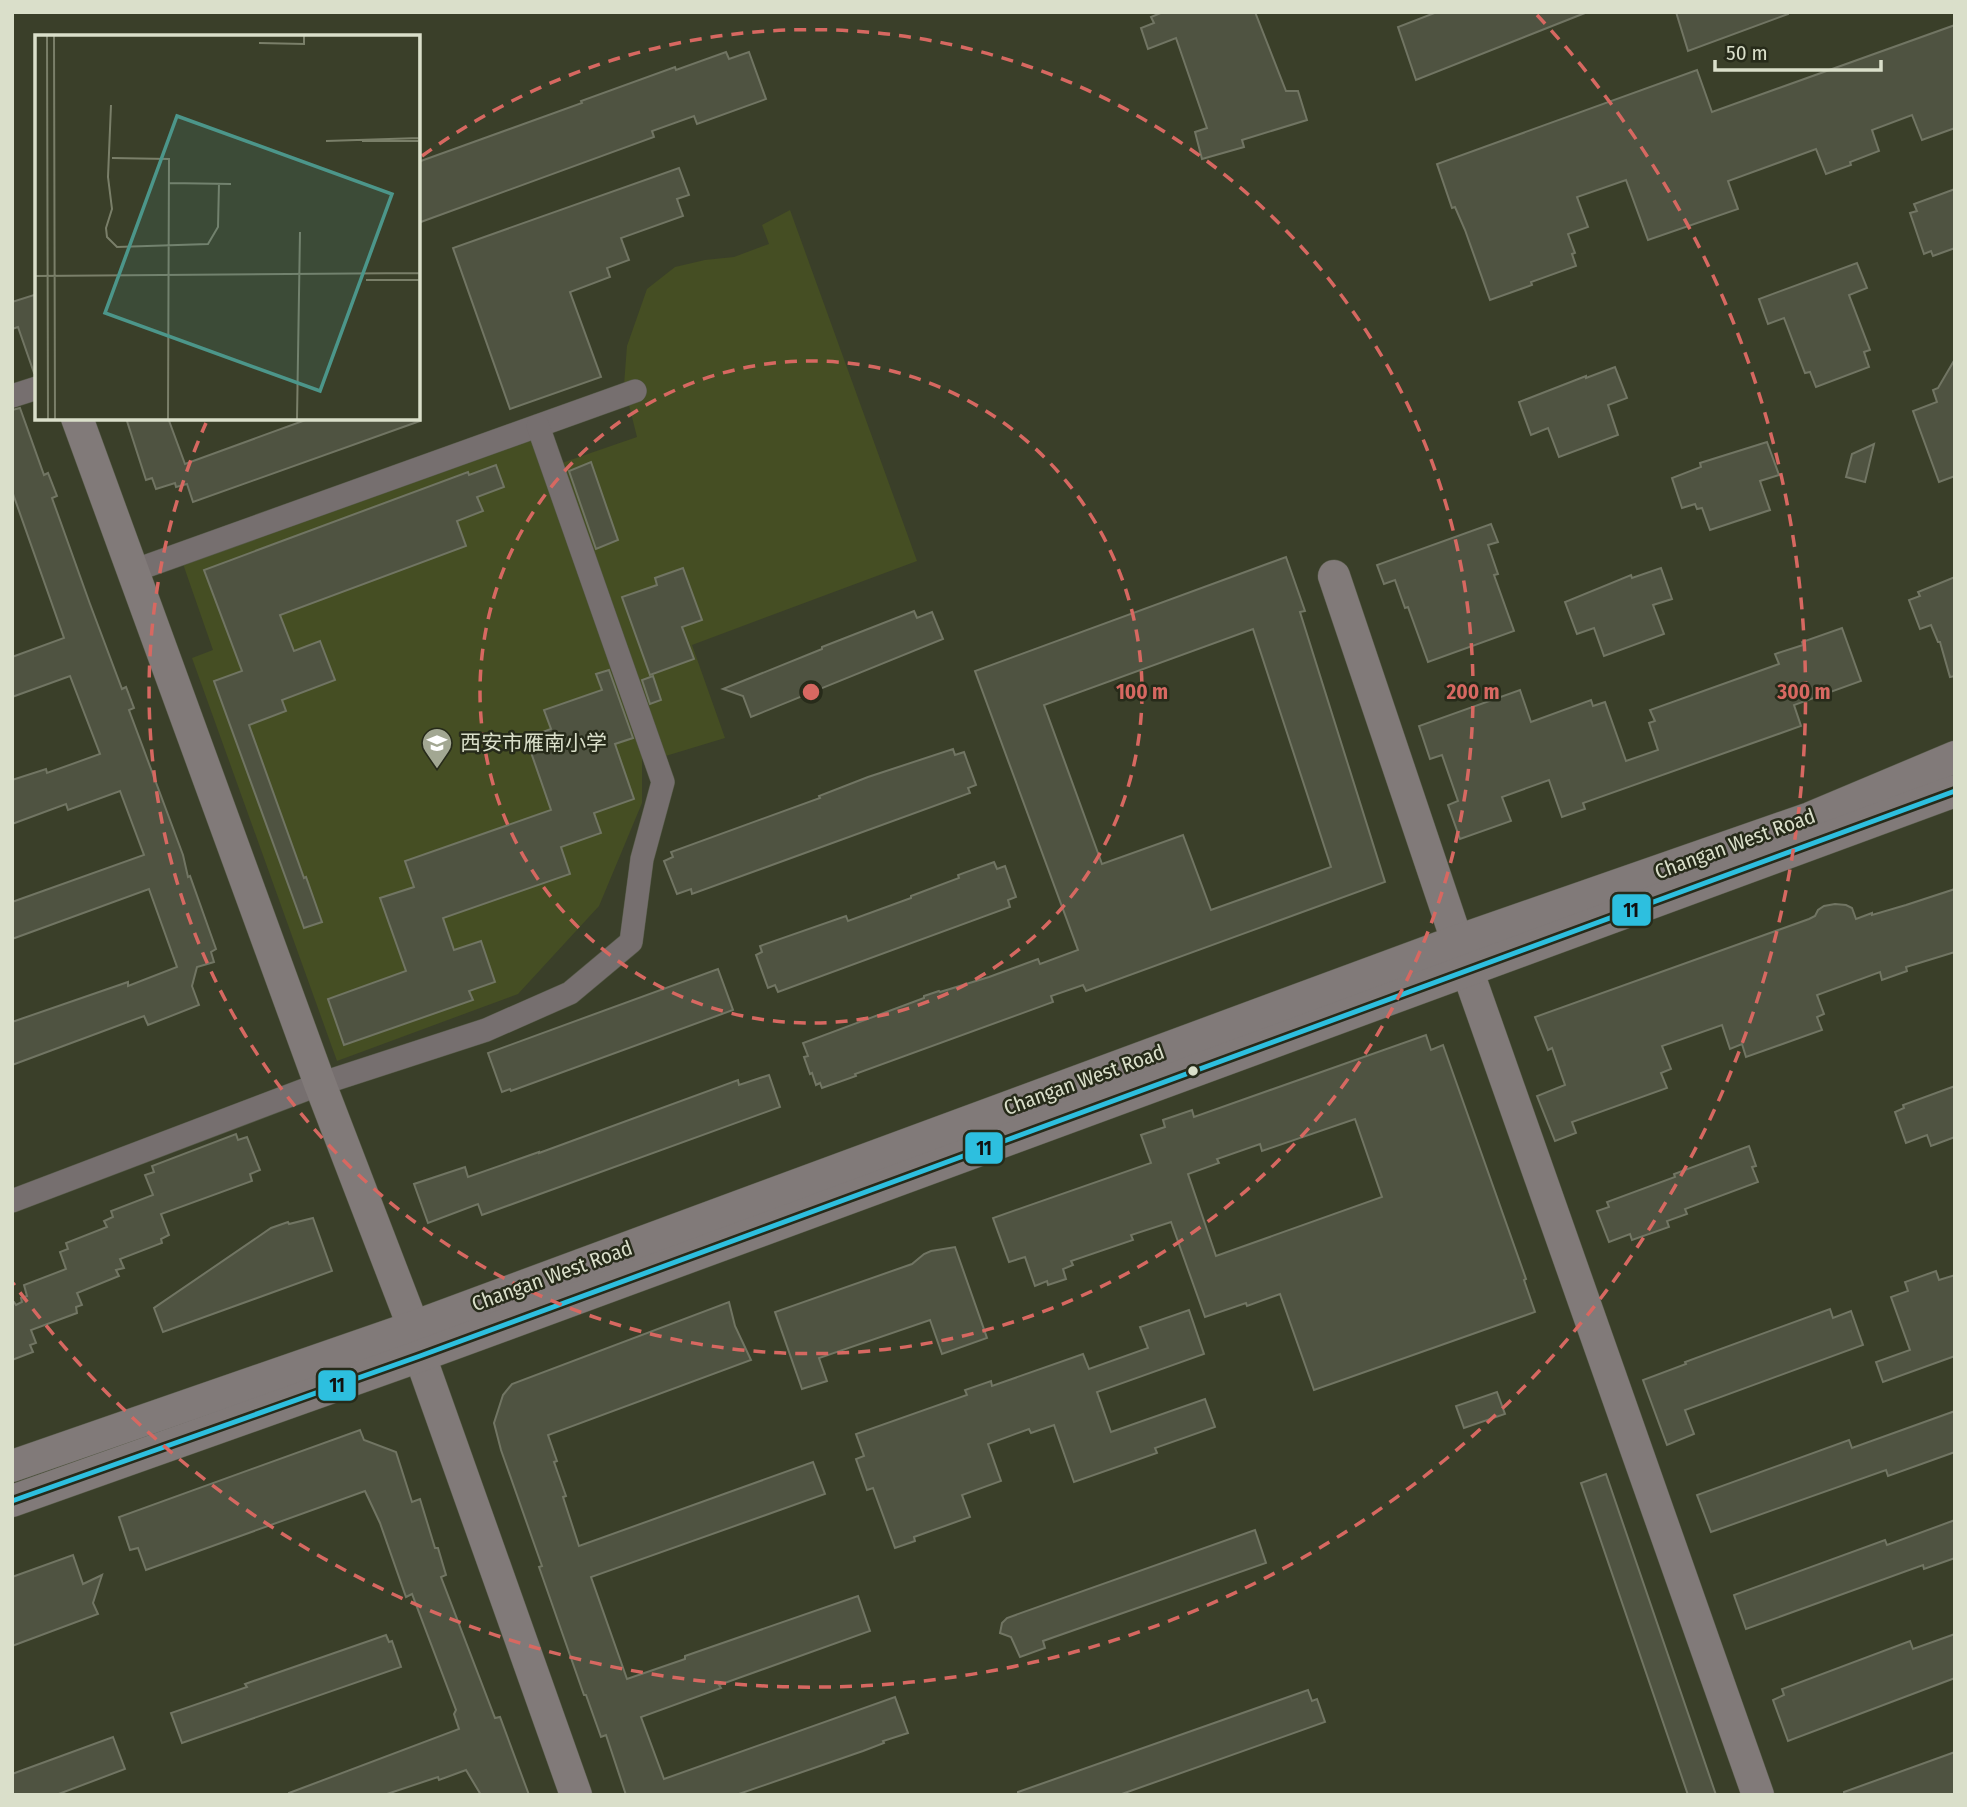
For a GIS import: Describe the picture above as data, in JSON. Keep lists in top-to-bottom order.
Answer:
{
  "streets": {
    "main road": ["Changan West Road"]
  },
  "places": {
    "school or university": ["西安市雁南小学"]
  },
  "lines": ["transit line 11"],
  "scale_bar": "50 m",
  "rings": ["100 m", "200 m", "300 m"]
}
